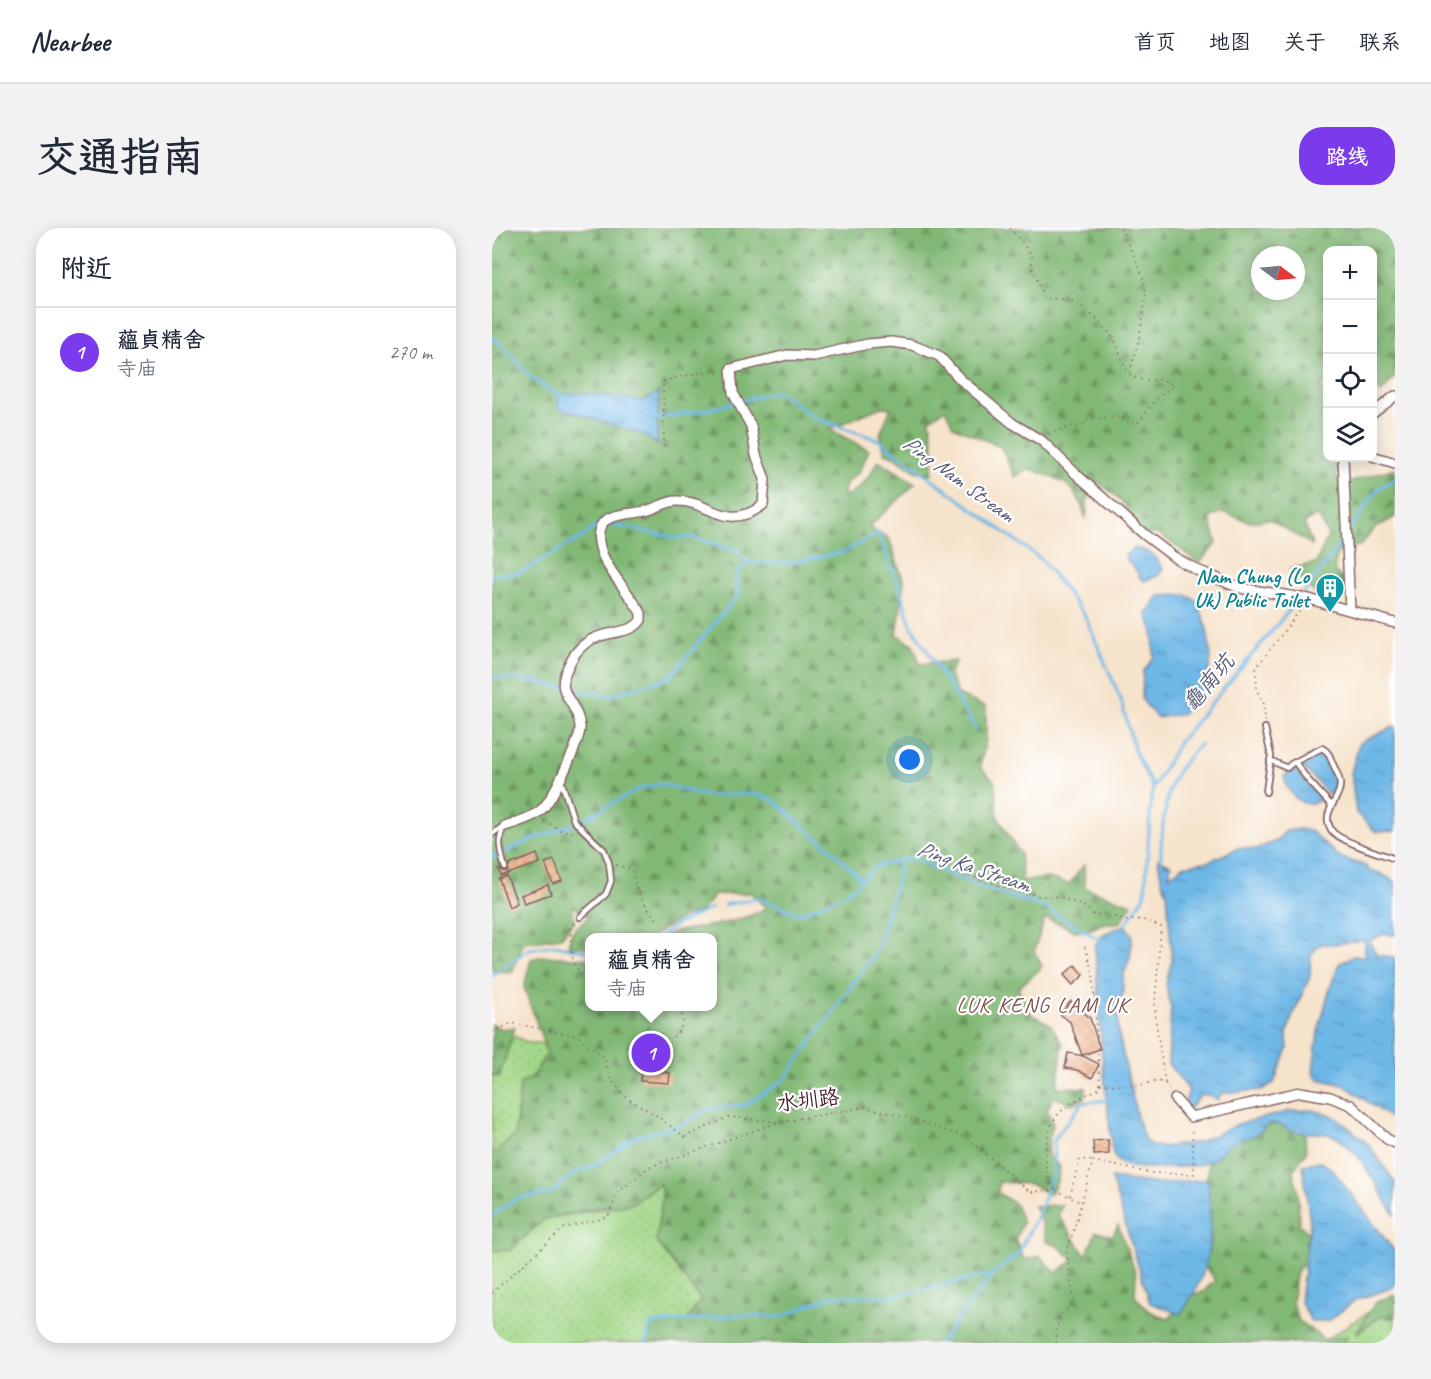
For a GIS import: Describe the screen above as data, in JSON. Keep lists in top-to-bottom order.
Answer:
{
  "streets": {
    "path": ["水圳路"]
  },
  "districts": ["LUK KENG LAM UK"],
  "water": ["Ping Nam Stream", "龜南坑", "Ping Ka Stream"],
  "places": {
    "building": ["Nam Chung (Lo Uk) Public Toilet"]
  },
  "north": "right",
  "page": {
    "header": "Nearbee",
    "nav": [
      "首页",
      "地图",
      "关于",
      "联系"
    ],
    "buttons": "路线",
    "title": "交通指南",
    "heading": "附近",
    "map_buttons": ["+", "−"],
    "list": [
      {
        "mark": "1",
        "name": "蘊貞精舍",
        "note": "寺庙",
        "value": "270 m"
      }
    ],
    "popup": ["蘊貞精舍", "寺庙"],
    "pins": "1"
  }
}
